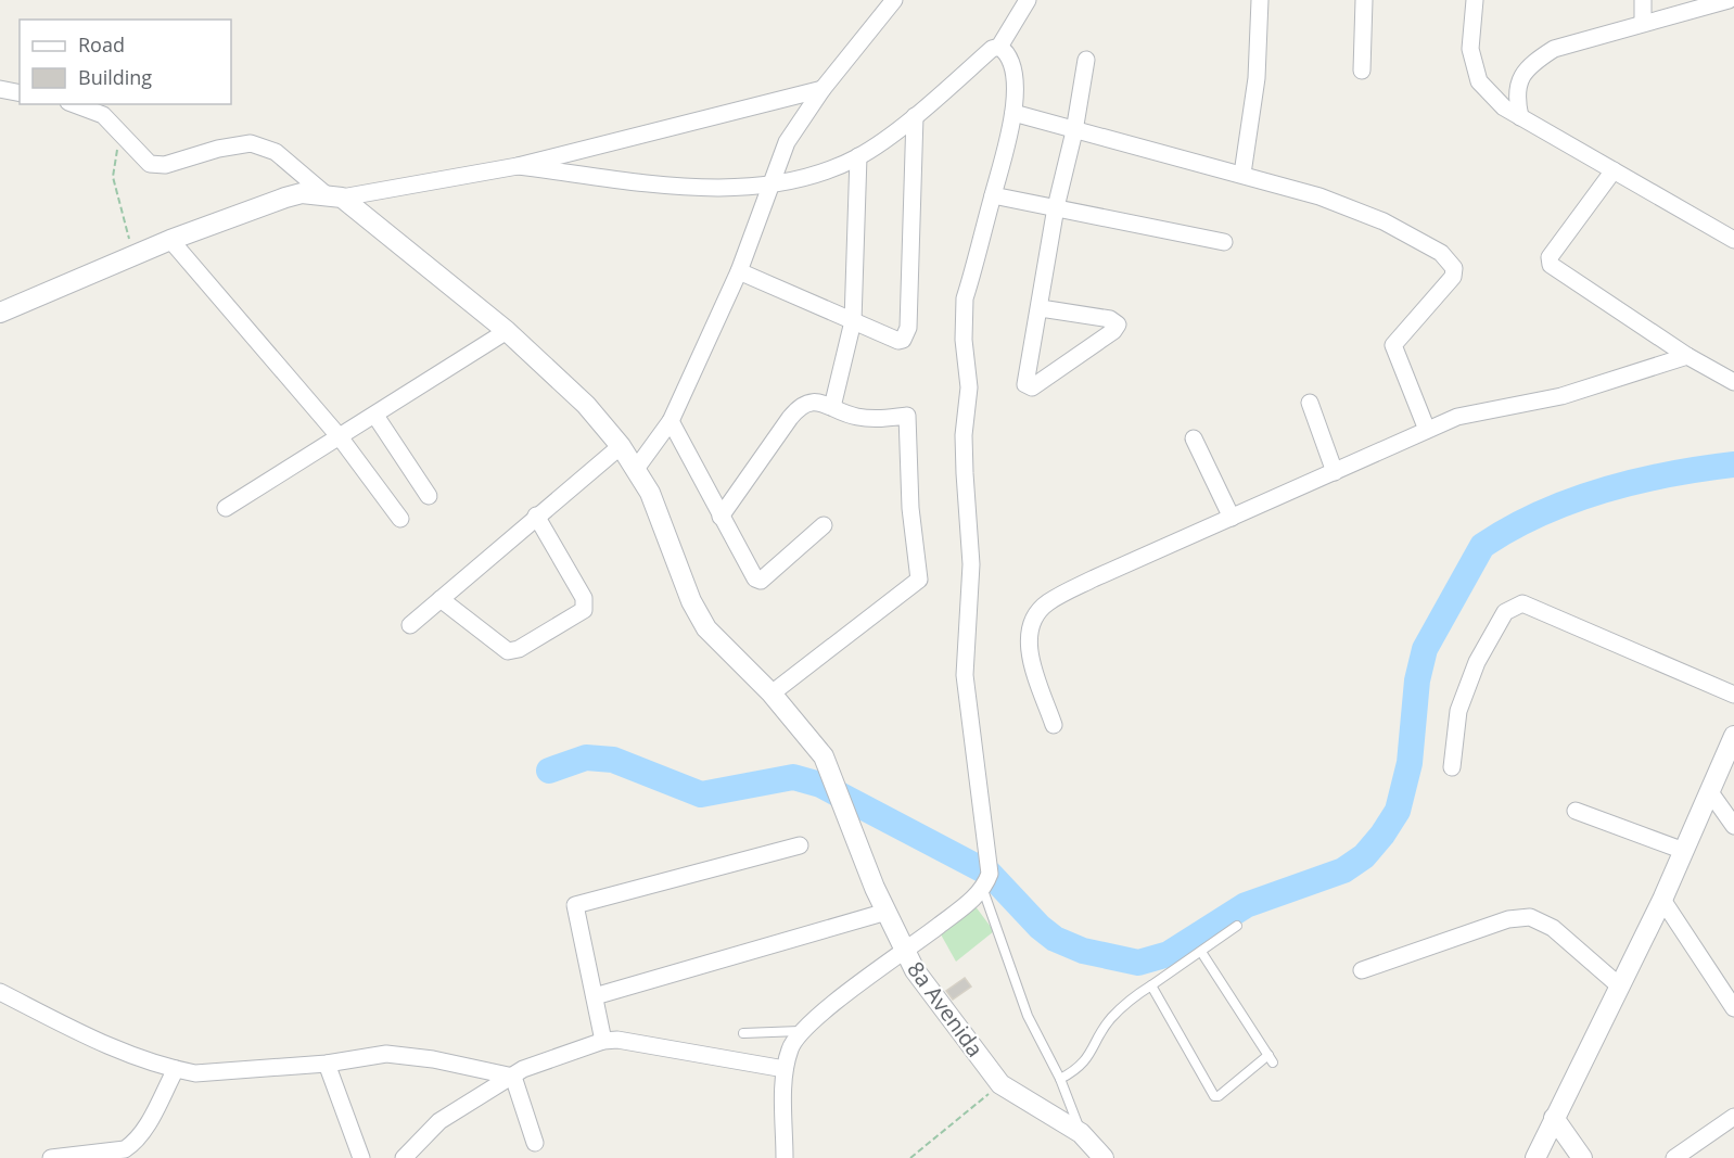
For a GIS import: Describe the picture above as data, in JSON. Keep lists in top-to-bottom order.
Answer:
{
  "streets": {
    "street": ["8a Avenida"]
  },
  "legend": ["Road", "Building"]
}
